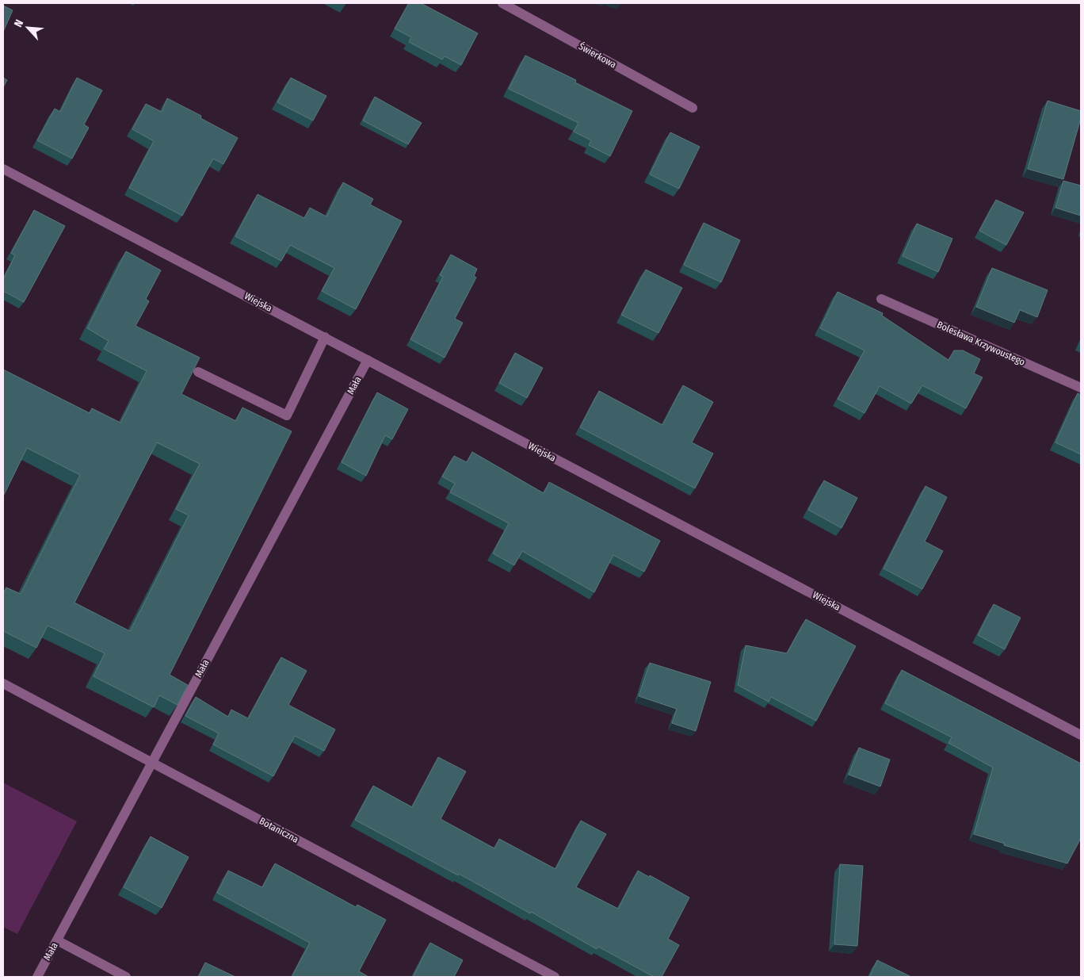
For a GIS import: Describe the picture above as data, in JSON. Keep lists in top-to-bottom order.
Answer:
{
  "streets": {
    "street": [
      "Świerkowa",
      "Wiejska",
      "Bolesława Krzywoustego",
      "Mała",
      "Botaniczna"
    ]
  },
  "crossings": [
    ["Wiejska", "Mała"],
    ["Mała", "Botaniczna"]
  ],
  "north": "top left"
}
